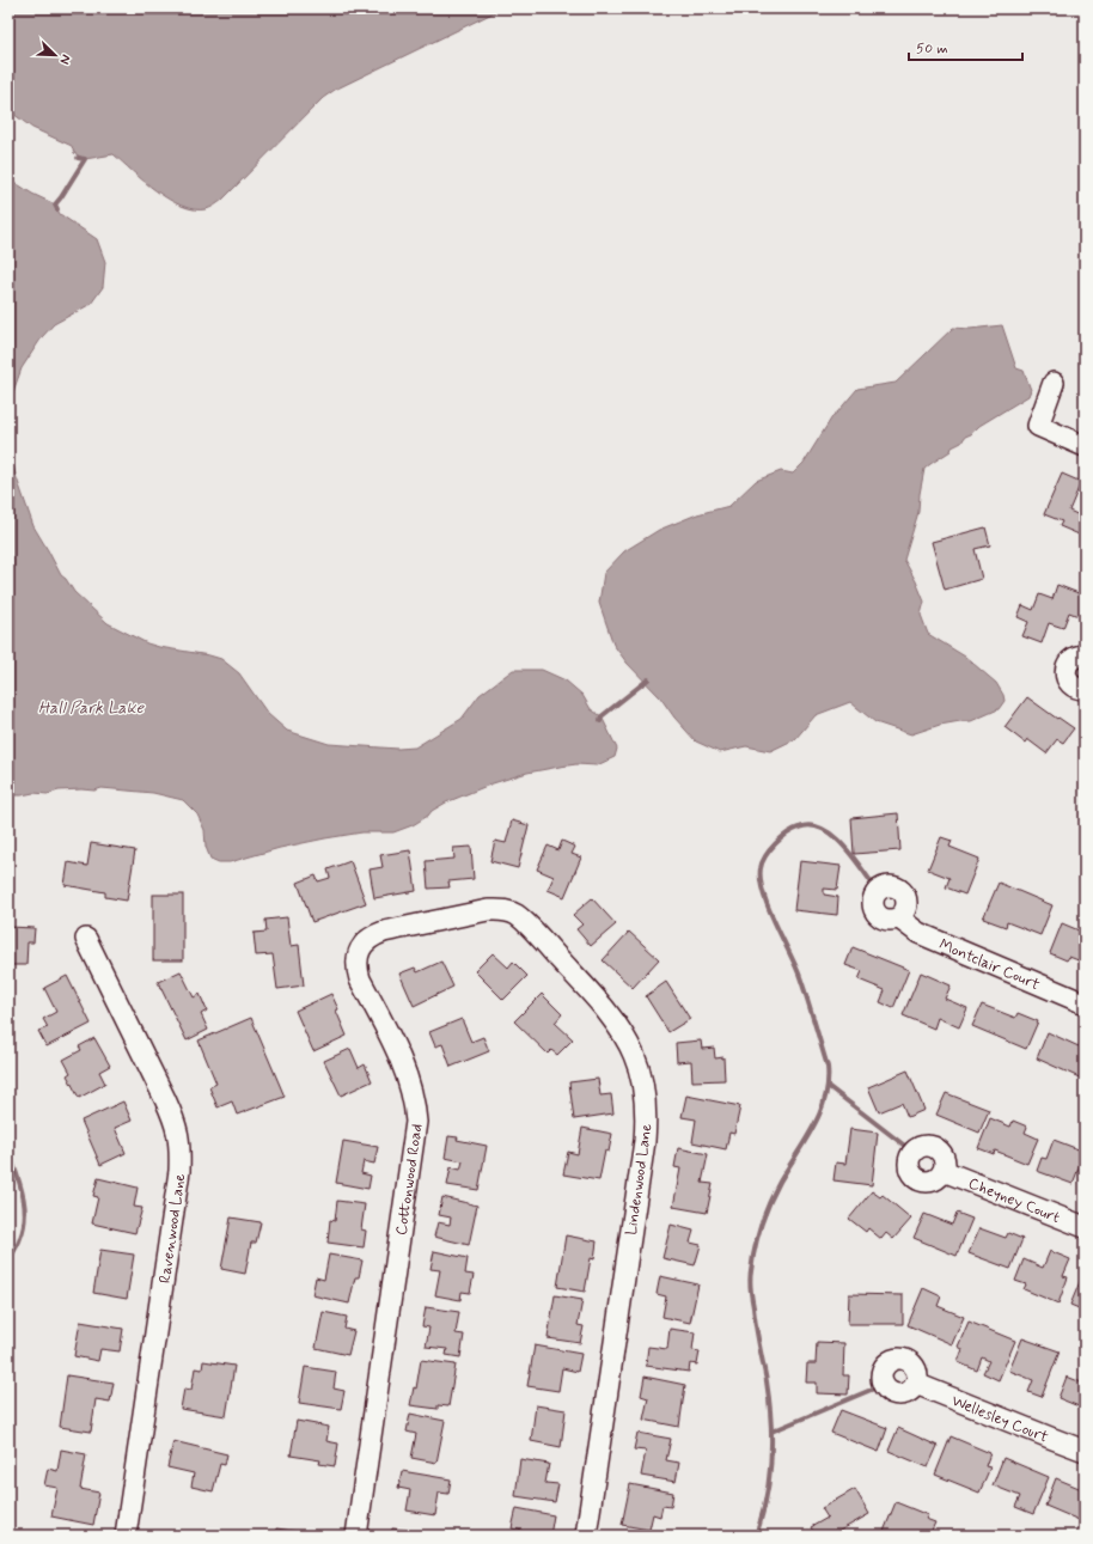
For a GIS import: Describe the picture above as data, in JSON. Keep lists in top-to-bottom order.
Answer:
{
  "streets": {
    "street": [
      "Montclair Court",
      "Cottonwood Road",
      "Lindenwood Lane",
      "Cheyney Court",
      "Ravenwood Lane",
      "Wellesley Court"
    ]
  },
  "crossings": [
    ["Cottonwood Road", "Lindenwood Lane"]
  ],
  "water": ["Hall Park Lake"],
  "scale_bar": "50 m",
  "north": "bottom right"
}
